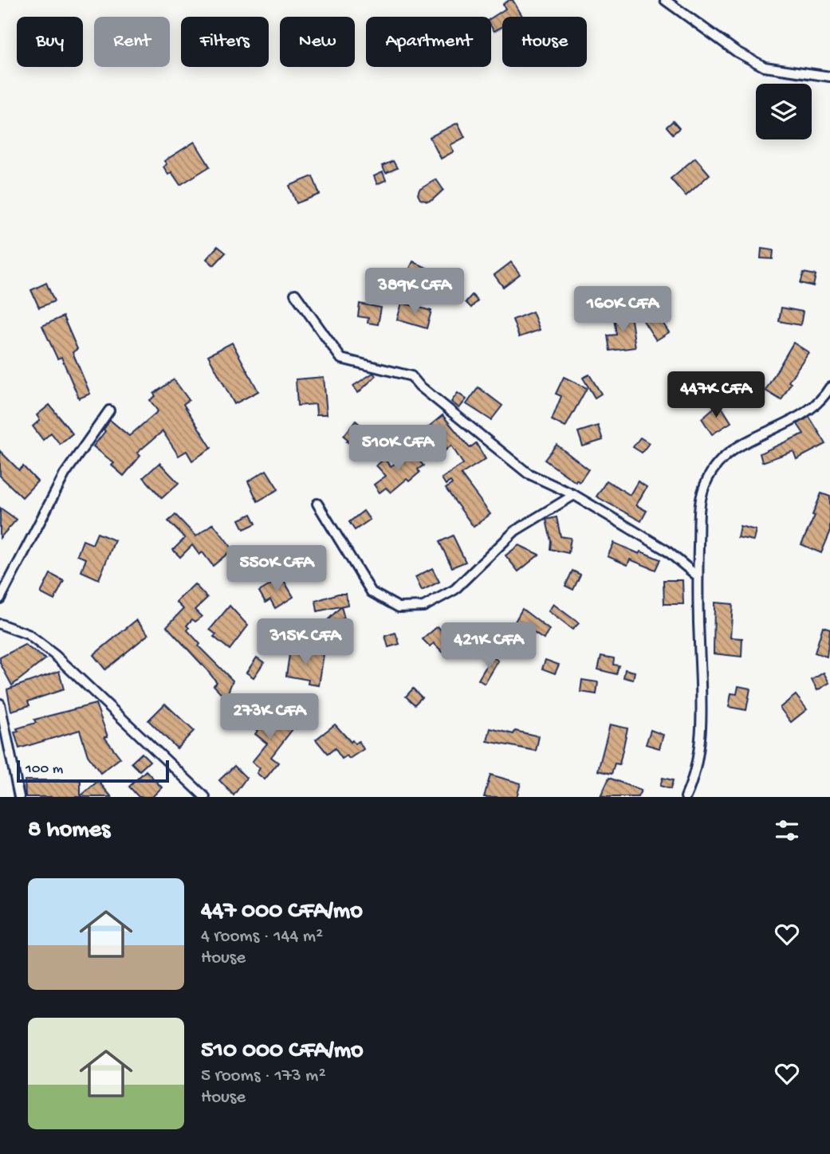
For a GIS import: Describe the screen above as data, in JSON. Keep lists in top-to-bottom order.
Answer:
{
  "scale_bar": "100 m",
  "page": {
    "chip": [
      "Buy",
      "Rent",
      "Filters",
      "New",
      "Apartment",
      "House"
    ],
    "price": [
      "389K CFA",
      "160K CFA",
      "447K CFA",
      "510K CFA",
      "550K CFA",
      "315K CFA",
      "421K CFA",
      "273K CFA"
    ],
    "scale": "100 m",
    "heading": "8 homes",
    "list": [
      {
        "name": "447 000 CFA/mo",
        "note": "4 rooms · 144 m² · House"
      },
      {
        "name": "510 000 CFA/mo",
        "note": "5 rooms · 173 m² · House"
      }
    ]
  }
}
